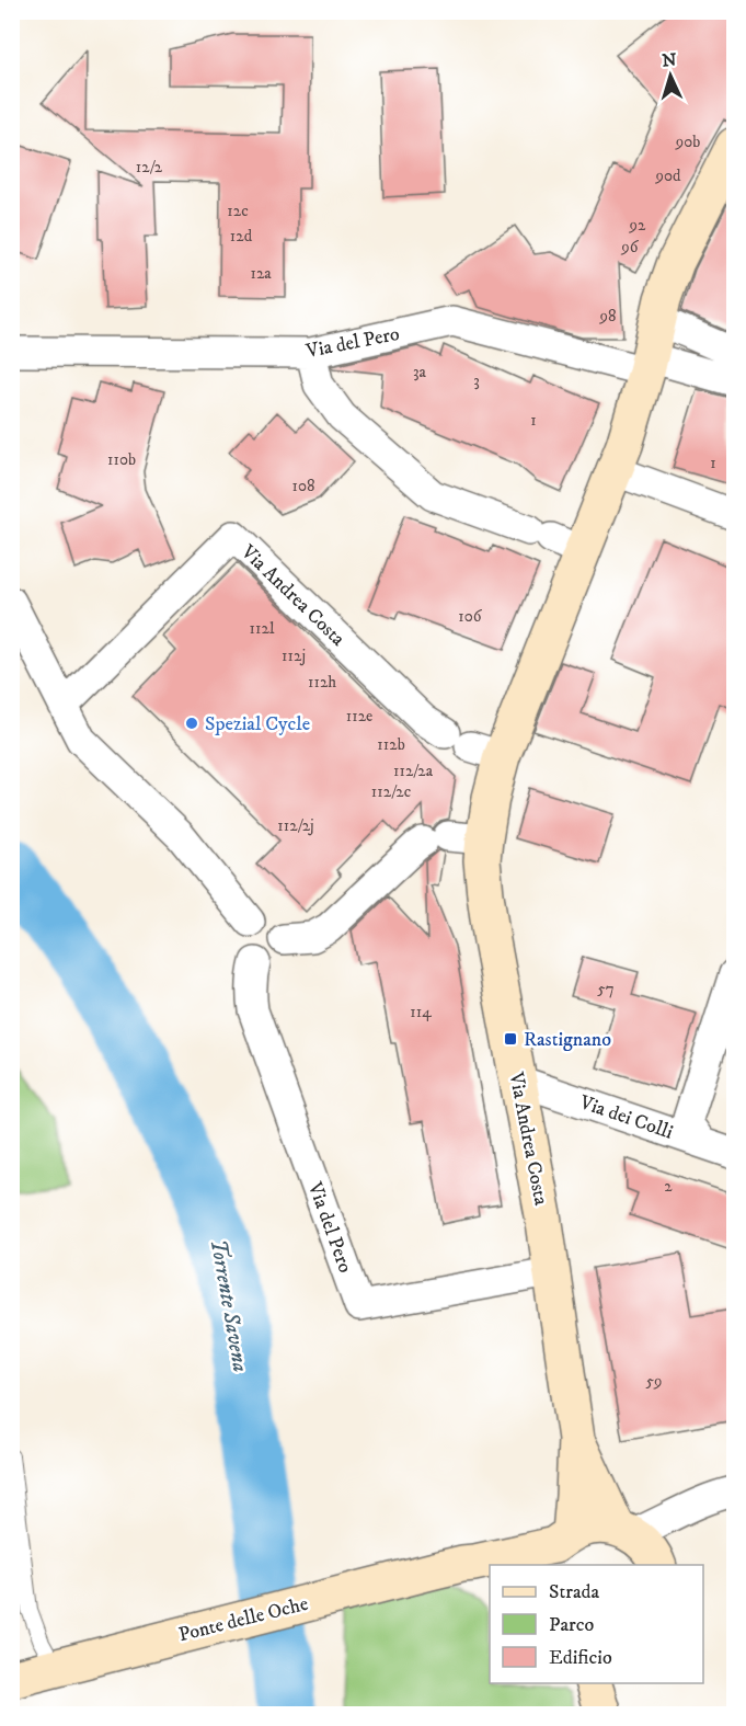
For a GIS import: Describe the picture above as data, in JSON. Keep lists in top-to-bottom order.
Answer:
{
  "streets": {
    "main road": ["Via Andrea Costa", "Ponte delle Oche"],
    "street": ["Via del Pero", "Via dei Colli"]
  },
  "crossings": [
    ["Via del Pero", "Via Andrea Costa"],
    ["Via Andrea Costa", "Via dei Colli"],
    ["Via Andrea Costa", "Ponte delle Oche"]
  ],
  "water": ["Torrente Savena"],
  "places": {
    "other": ["Spezial Cycle"],
    "transit": ["Rastignano"]
  },
  "house_numbers": [
    "90b",
    "12/2",
    "90d",
    "12c",
    "92",
    "12d",
    "96",
    "12a",
    "98",
    "3a",
    "3",
    "1",
    "110b",
    "1",
    "108",
    "106",
    "112l",
    "112j",
    "112h",
    "112e",
    "112b",
    "112/2a",
    "112/2c",
    "112/2j",
    "57",
    "114",
    "2",
    "59"
  ],
  "legend": ["Strada", "Parco", "Edificio"],
  "north": "top"
}
